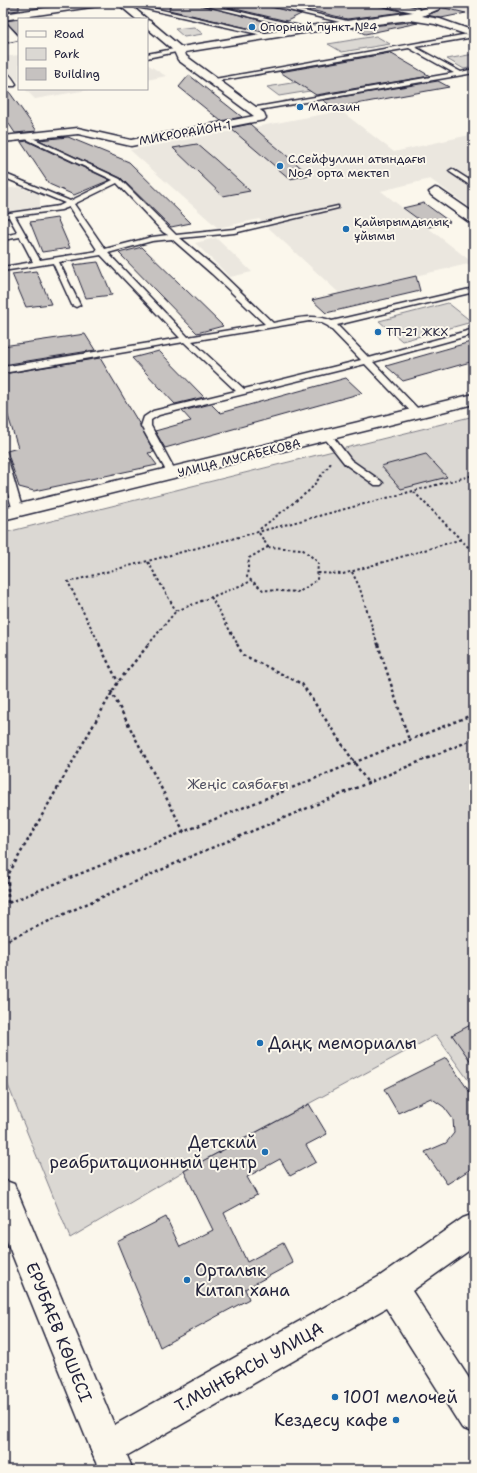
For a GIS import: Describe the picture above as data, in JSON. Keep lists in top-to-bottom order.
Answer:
{
  "streets": {
    "street": [
      "МИКРОРАЙОН 1",
      "УЛИЦА МУСАБЕКОВА",
      "ЕРУБАЕВ КӨШЕСІ",
      "Т.МЫНБАСЫ УЛИЦА"
    ]
  },
  "crossings": [
    ["ЕРУБАЕВ КӨШЕСІ", "Т.МЫНБАСЫ УЛИЦА"]
  ],
  "parks": ["Жеңіс саябағы"],
  "places": [
    "Опорный пункт №4",
    "Магазин",
    "С.Сейфуллин атындағы No4 орта мектеп",
    "Қайырымдылық ұйымы",
    "ТП-21 ЖКХ",
    "Даңқ мемориалы",
    "Детский реабритационный центр",
    "Орталык Китап хана",
    "1001 мелочей",
    "Кездесу кафе"
  ],
  "legend": ["Road", "Park", "Building"]
}
